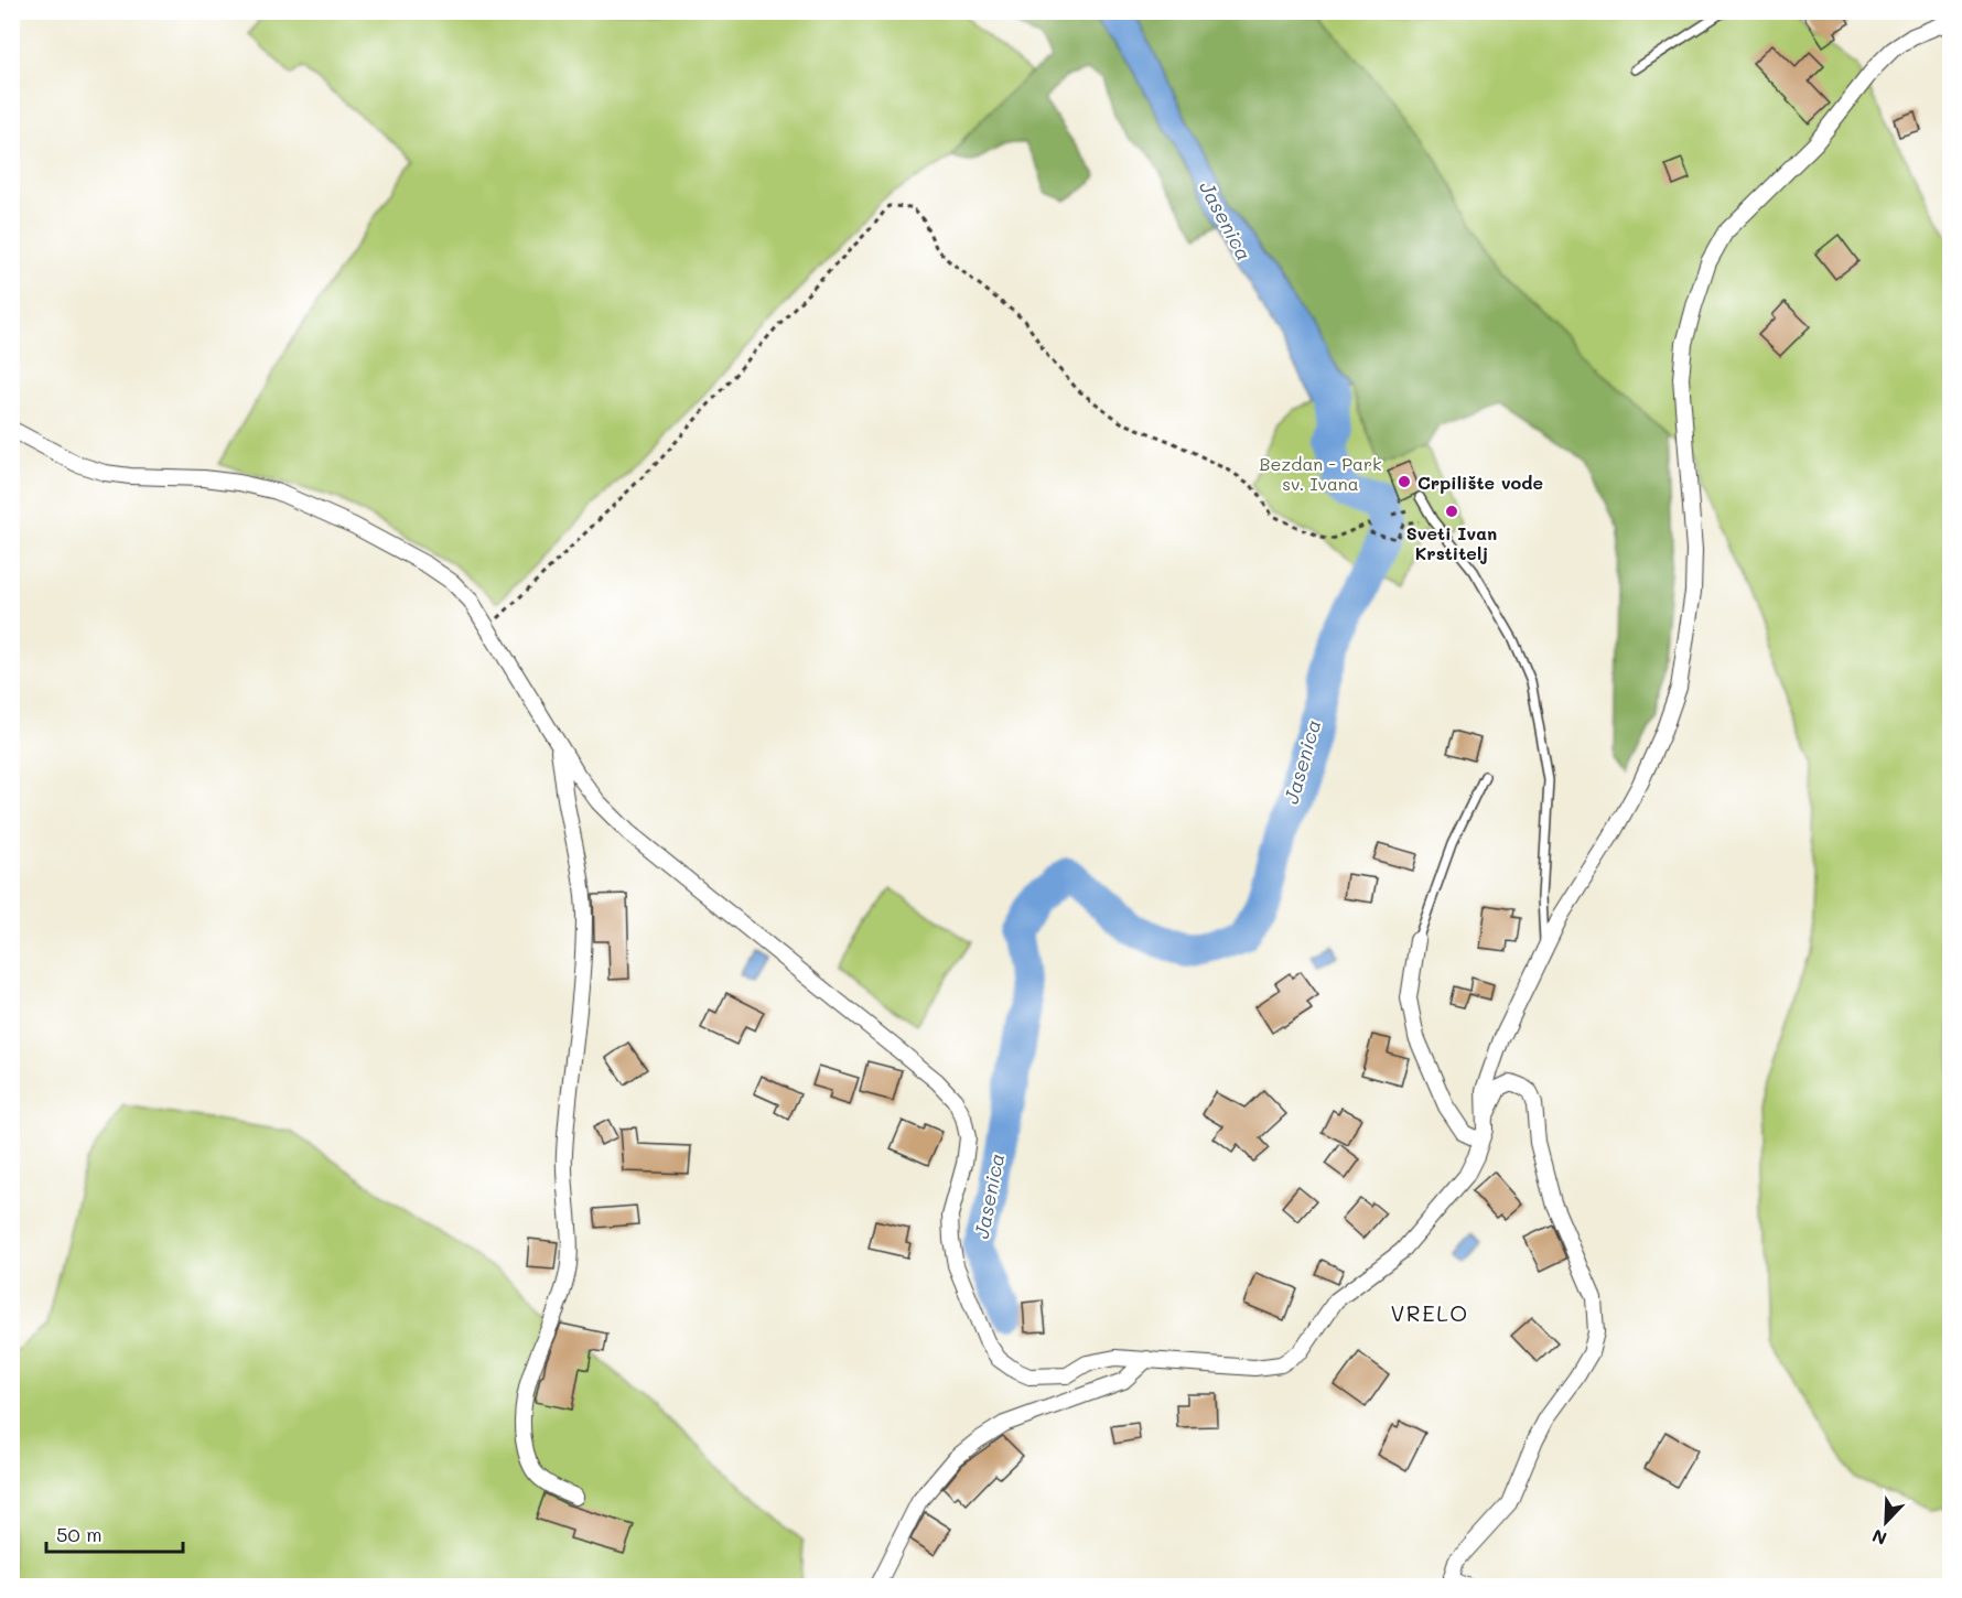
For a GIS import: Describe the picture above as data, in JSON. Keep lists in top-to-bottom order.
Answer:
{
  "districts": ["VRELO"],
  "water": ["Jasenica"],
  "parks": ["Bezdan - Park sv. Ivana"],
  "places": ["Crpilište vode", "Sveti Ivan Krstitelj"],
  "scale_bar": "50 m",
  "north": "bottom left"
}
